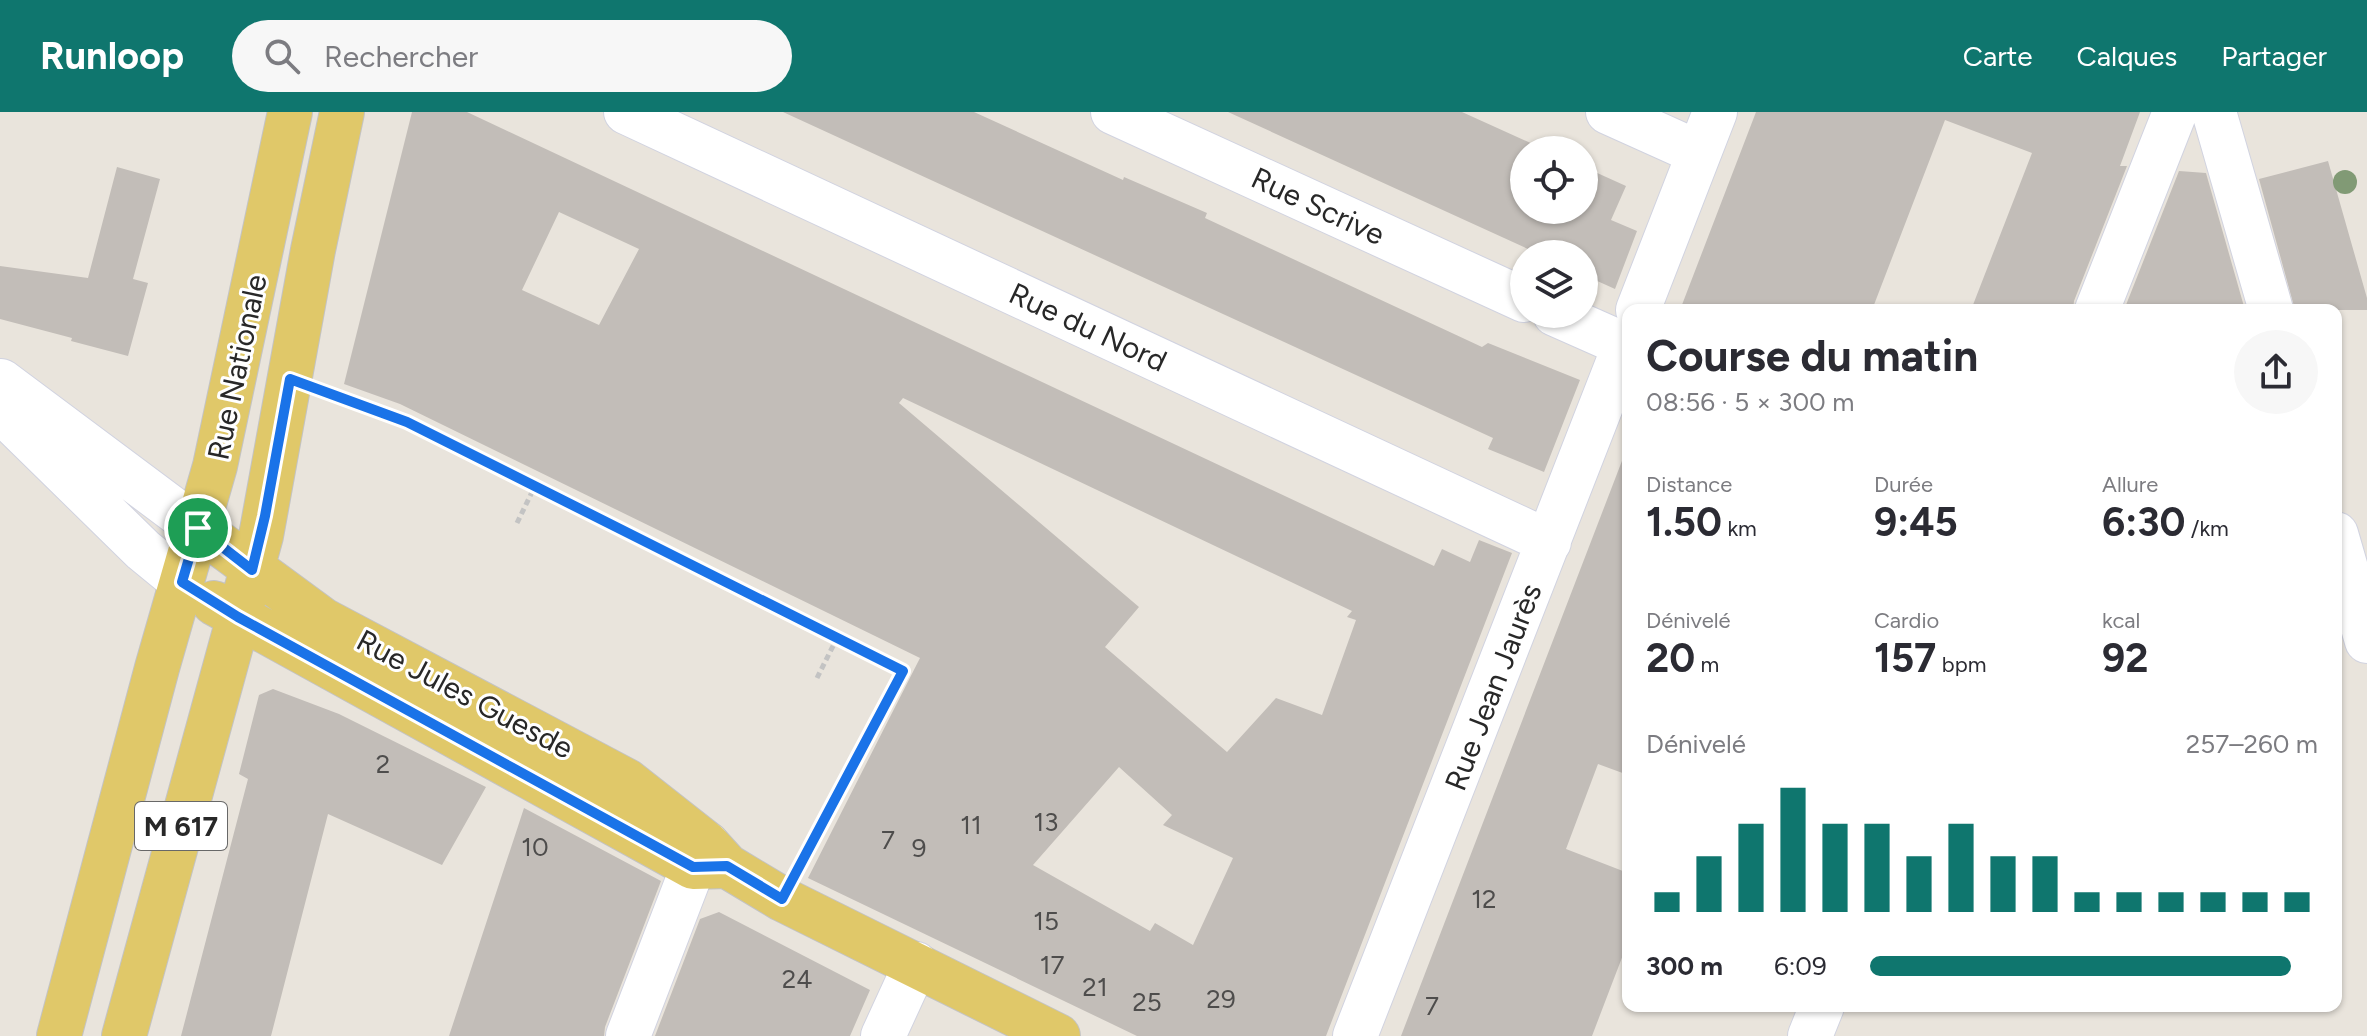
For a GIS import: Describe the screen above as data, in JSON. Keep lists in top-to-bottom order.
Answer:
{
  "streets": {
    "main road": ["Rue Nationale", "Rue Jules Guesde", "M 617"],
    "street": ["Rue Scrive", "Rue du Nord", "Rue Jean Jaurès"]
  },
  "crossings": [
    ["Rue du Nord", "Rue Jean Jaurès"],
    ["Rue Nationale", "Rue Jules Guesde"]
  ],
  "house_numbers": [
    "2",
    "13",
    "11",
    "7",
    "10",
    "9",
    "12",
    "15",
    "17",
    "24",
    "21",
    "29",
    "25",
    "7"
  ],
  "page": {
    "header": "Runloop",
    "search": "Rechercher",
    "nav": ["Carte", "Calques", "Partager"],
    "heading": ["Course du matin", "08:56 · 5 × 300 m"],
    "stats": [
      ["Distance", "1.50 km"],
      ["Durée", "9:45"],
      ["Allure", "6:30 /km"],
      ["Dénivelé", "20 m"],
      ["Cardio", "157 bpm"],
      ["kcal", "92"]
    ],
    "chart": ["Dénivelé", "257–260 m"],
    "list": [
      {
        "name": "300 m",
        "note": "6:09"
      }
    ]
  }
}
